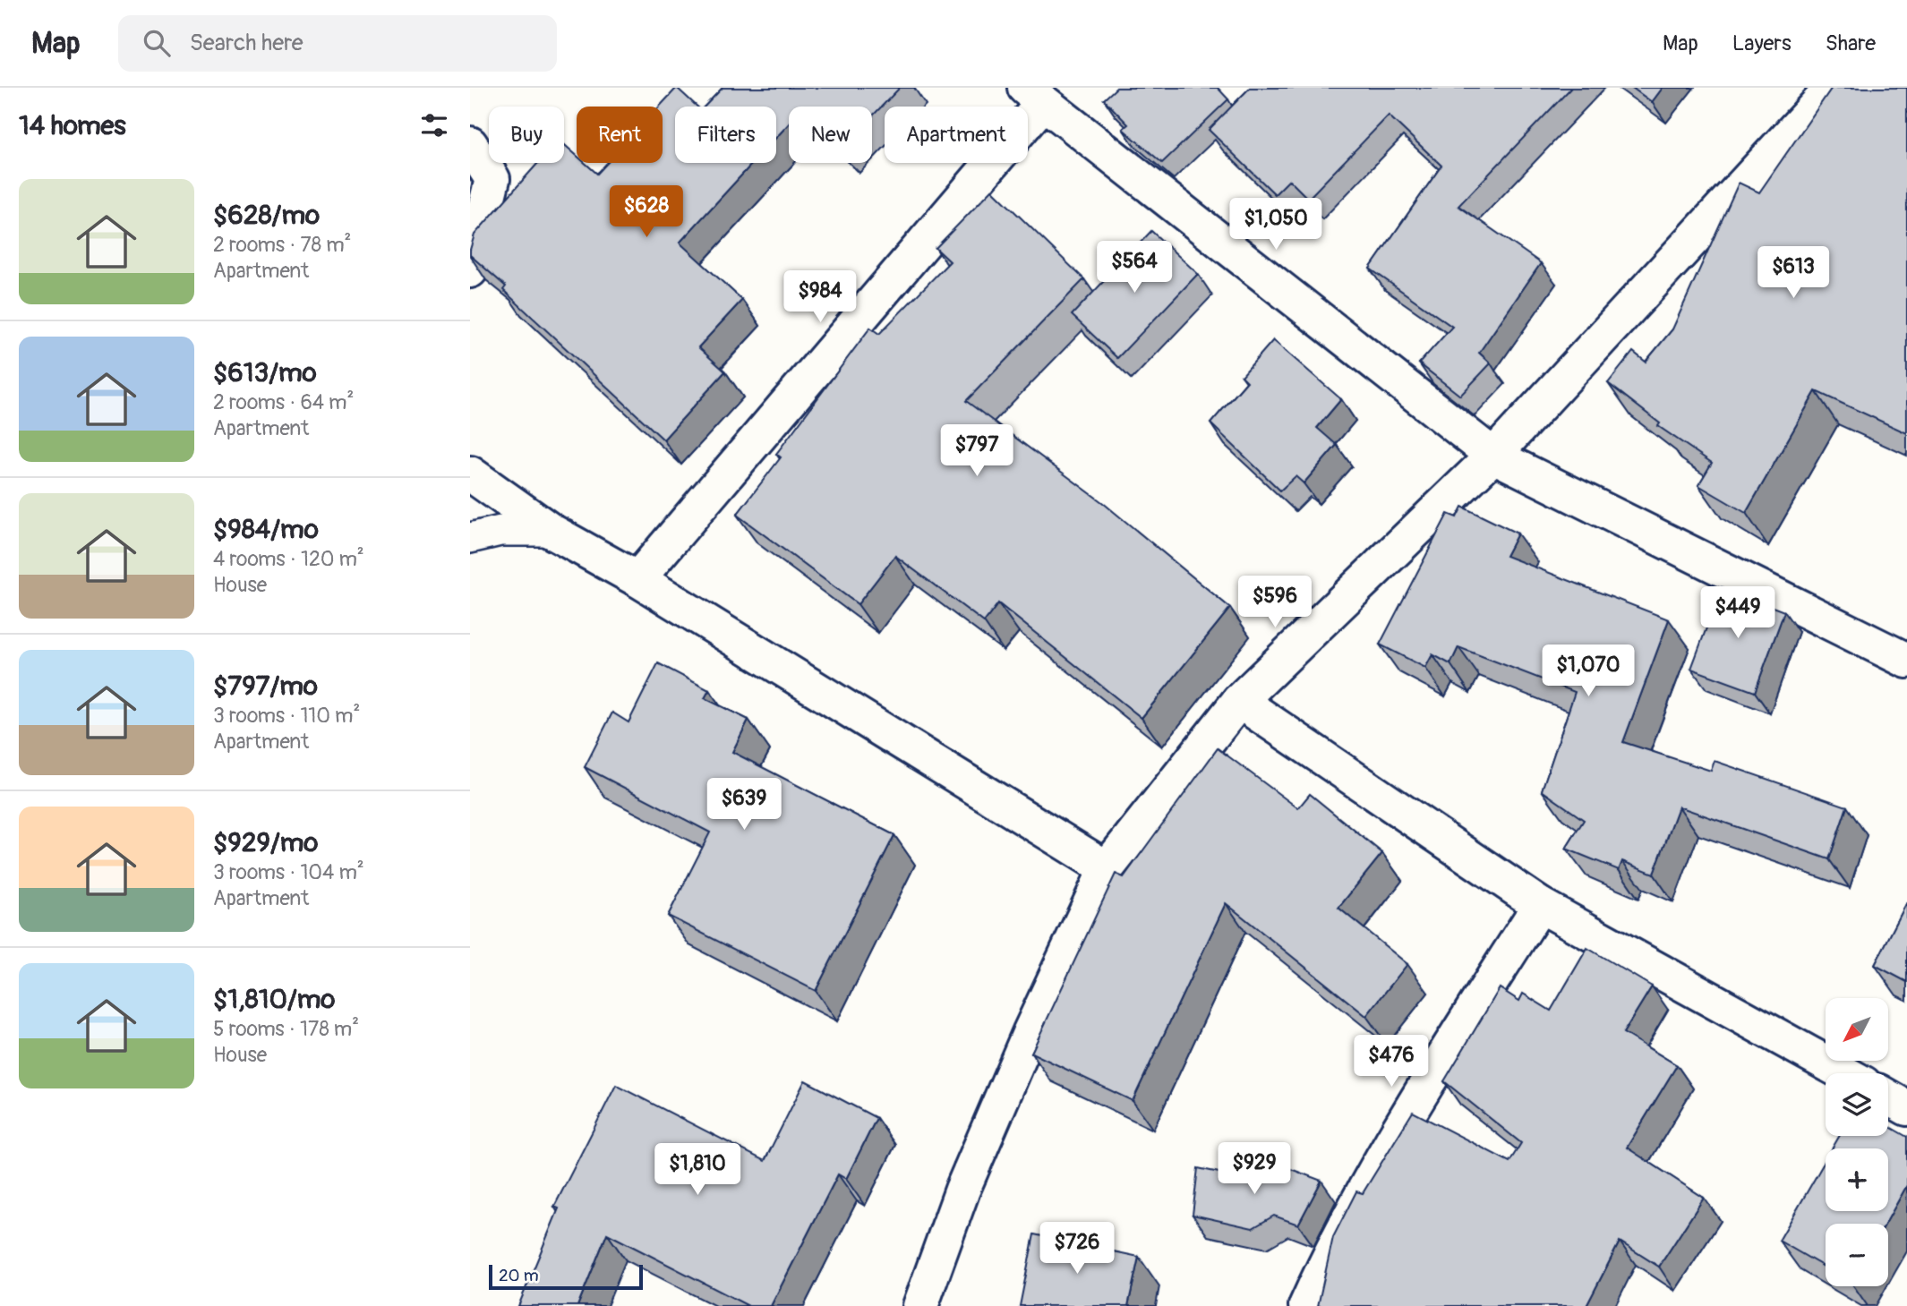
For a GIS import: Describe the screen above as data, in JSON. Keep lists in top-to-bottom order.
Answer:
{
  "scale_bar": "20 m",
  "north": "bottom left",
  "page": {
    "header": "Map",
    "search": "Search here",
    "nav": ["Map", "Layers", "Share"],
    "heading": "14 homes",
    "chip": [
      "Buy",
      "Rent",
      "Filters",
      "New",
      "Apartment"
    ],
    "list": [
      {
        "name": "$628/mo",
        "note": "2 rooms · 78 m² · Apartment"
      },
      {
        "name": "$613/mo",
        "note": "2 rooms · 64 m² · Apartment"
      },
      {
        "name": "$984/mo",
        "note": "4 rooms · 120 m² · House"
      },
      {
        "name": "$797/mo",
        "note": "3 rooms · 110 m² · Apartment"
      },
      {
        "name": "$929/mo",
        "note": "3 rooms · 104 m² · Apartment"
      },
      {
        "name": "$1,810/mo",
        "note": "5 rooms · 178 m² · House"
      }
    ],
    "price": [
      "$628",
      "$1,050",
      "$564",
      "$613",
      "$984",
      "$797",
      "$596",
      "$449",
      "$1,070",
      "$639",
      "$476",
      "$929",
      "$1,810",
      "$726"
    ],
    "map_buttons": ["+", "−"],
    "scale": "20 m"
  }
}
